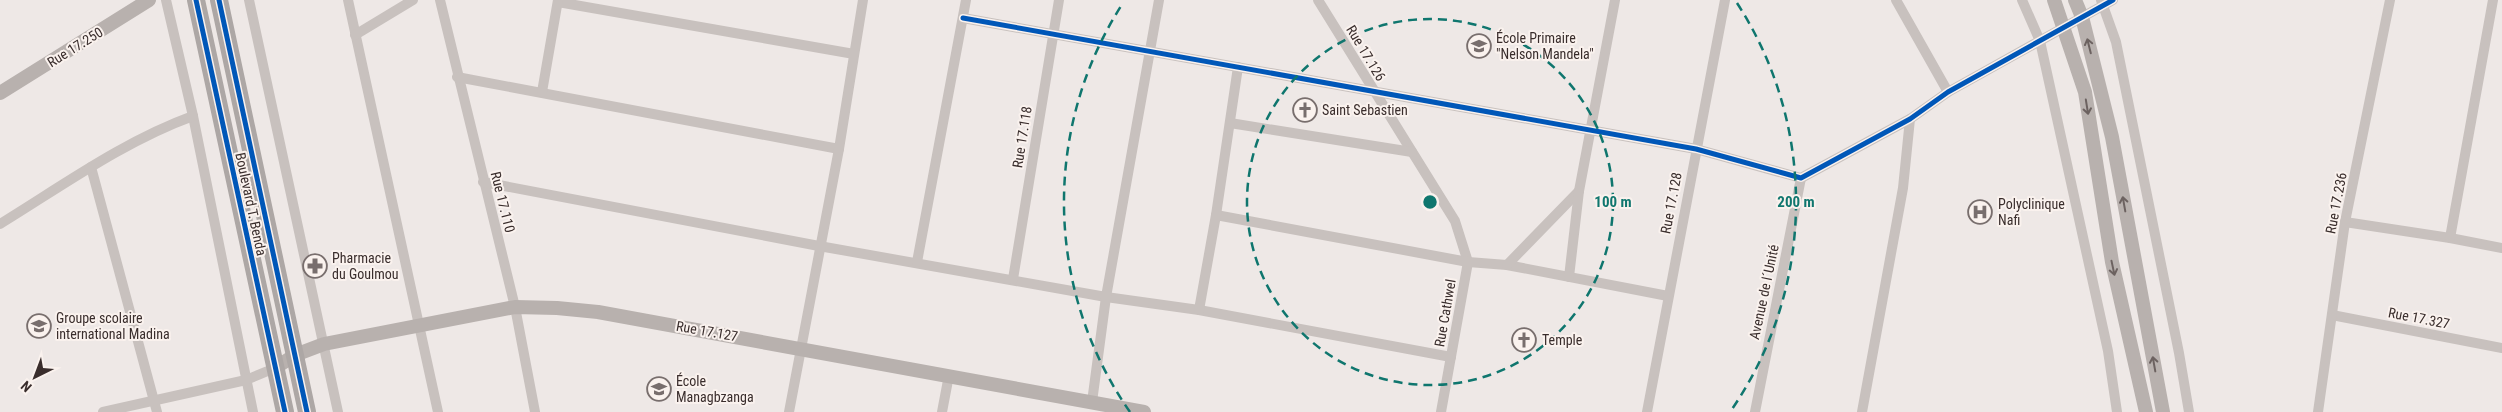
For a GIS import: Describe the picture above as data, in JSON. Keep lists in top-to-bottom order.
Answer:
{
  "streets": {
    "highway": ["Boulevard T. Benda"],
    "street": [
      "Rue 17.250",
      "Rue 17.126",
      "Rue 17.118",
      "Rue 17.110",
      "Rue 17.128",
      "Rue 17.236",
      "Avenue de l´Unité",
      "Rue Cathwel",
      "Rue 17.327",
      "Rue 17.127"
    ]
  },
  "crossings": [
    ["Rue 17.126", "Rue Cathwel"],
    ["Rue 17.110", "Rue 17.127"],
    ["Rue 17.236", "Rue 17.327"],
    ["Boulevard T. Benda", "Rue 17.127"]
  ],
  "places": {
    "school or university": ["École Primaire \"Nelson Mandela\"", "Groupe scolaire international Madina", "École Managbzanga"],
    "church": ["Saint Sebastien", "Temple"],
    "hospital": ["Polyclinique Nafi"],
    "pharmacy": ["Pharmacie du Goulmou"]
  },
  "north": "bottom left",
  "rings": ["100 m", "200 m"]
}
